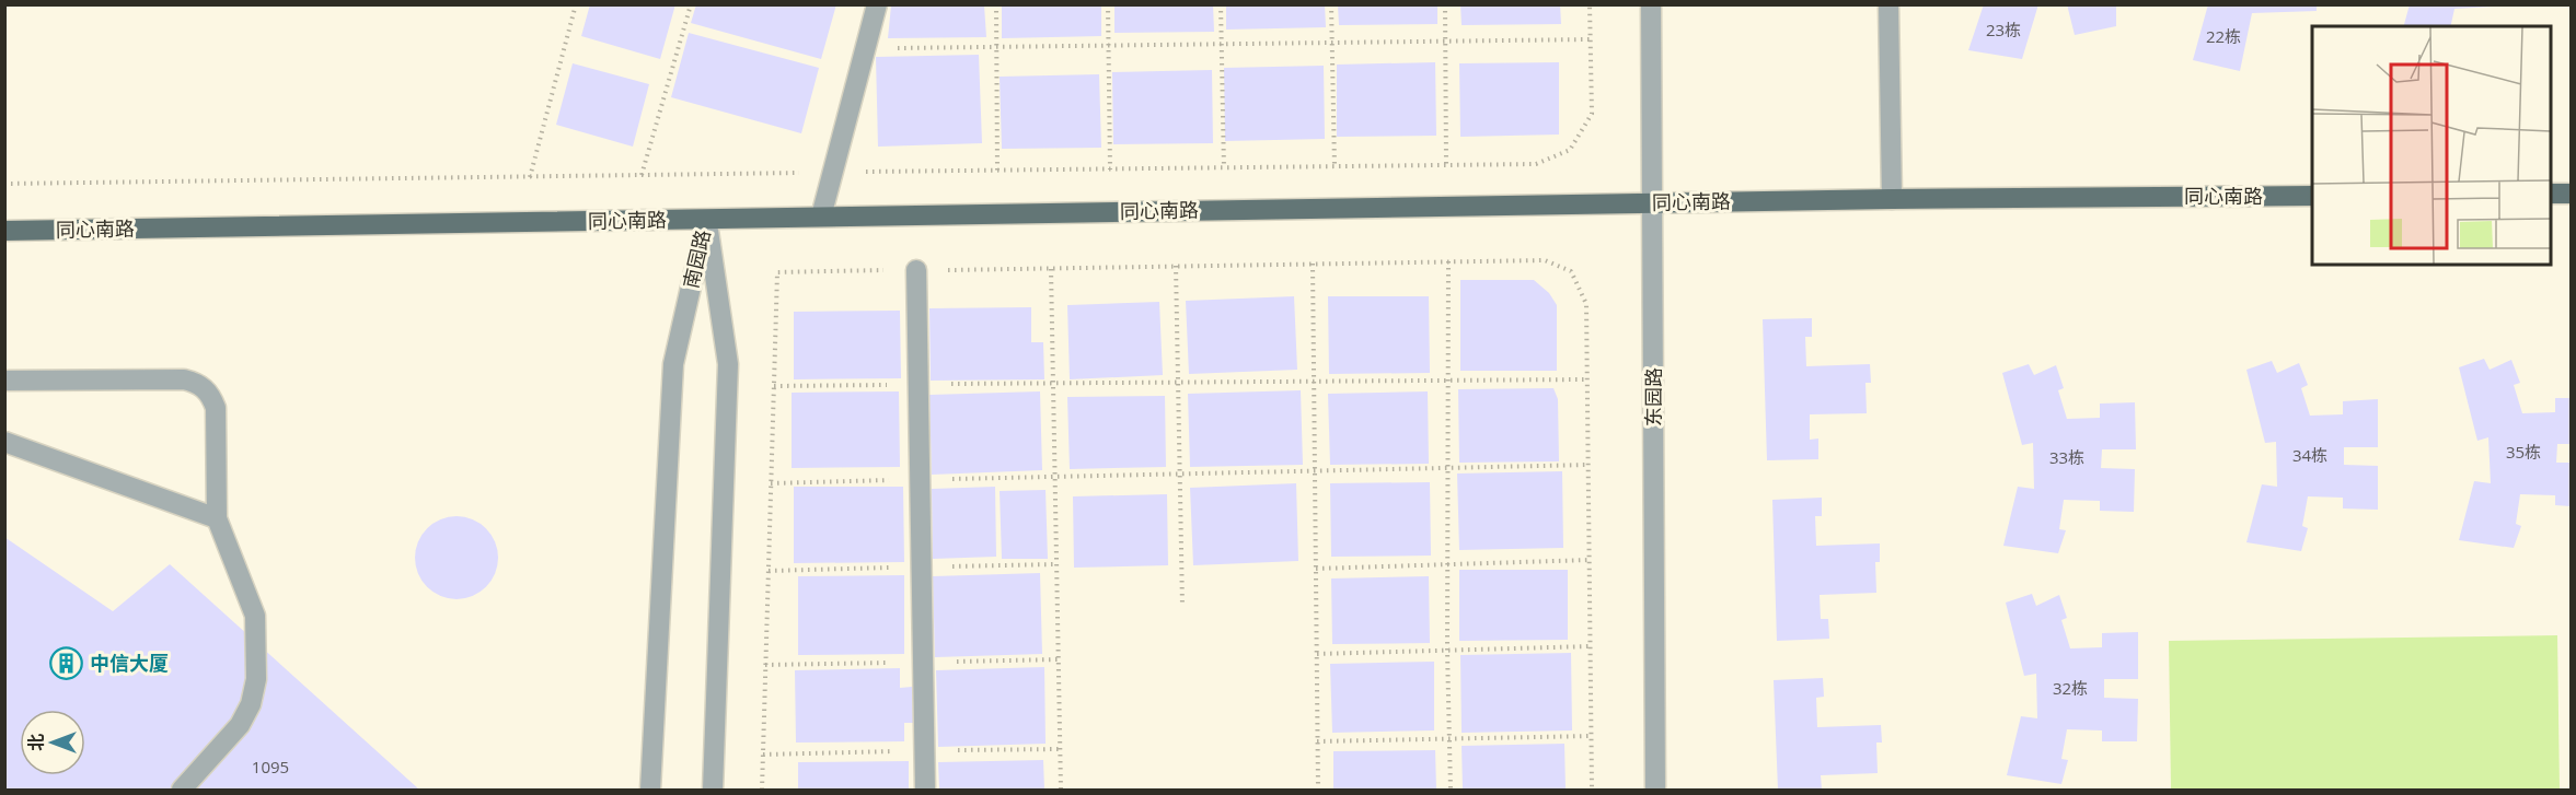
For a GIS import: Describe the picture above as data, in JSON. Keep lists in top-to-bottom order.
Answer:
{
  "streets": {
    "main road": ["同心南路"],
    "street": ["南园路", "东园路"]
  },
  "crossings": [
    ["同心南路", "南园路"],
    ["同心南路", "东园路"]
  ],
  "places": {
    "building": ["中信大厦"]
  },
  "house_numbers": [
    "23栋",
    "22栋",
    "35栋",
    "34栋",
    "33栋",
    "32栋",
    "1095"
  ],
  "north": "left"
}
